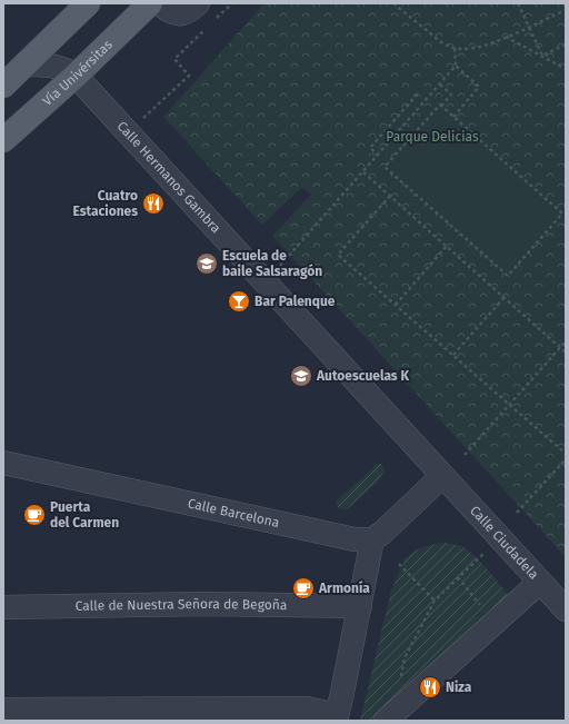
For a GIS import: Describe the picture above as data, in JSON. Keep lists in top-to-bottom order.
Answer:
{
  "streets": {
    "main road": ["Vía Univérsitas"],
    "street": [
      "Calle Hermanos Gambra",
      "Calle Barcelona",
      "Calle Ciudadela",
      "Calle de Nuestra Señora de Begoña"
    ]
  },
  "crossings": [
    ["Vía Univérsitas", "Calle Hermanos Gambra"],
    ["Calle Hermanos Gambra", "Calle Ciudadela"]
  ],
  "parks": ["Parque Delicias"],
  "places": {
    "restaurant": ["Cuatro Estaciones", "Niza"],
    "school or university": ["Escuela de baile Salsaragón", "Autoescuelas K"],
    "bar": ["Bar Palenque"],
    "cafe": ["Puerta del Carmen", "Armonía"]
  }
}
